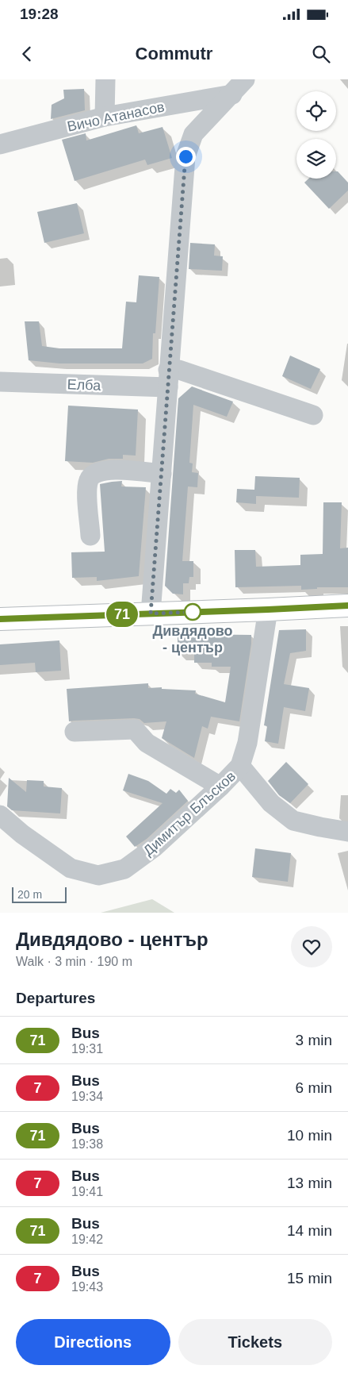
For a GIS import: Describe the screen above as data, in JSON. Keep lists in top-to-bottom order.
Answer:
{
  "streets": {
    "street": ["Вичо Атанасов", "Елба", "Димитър Блъсков"]
  },
  "places": ["Дивдядово - център"],
  "lines": ["bus line 71"],
  "scale_bar": "20 m",
  "page": {
    "status": "19:28",
    "header": "Commutr",
    "on_map": "71",
    "scale": "20 m",
    "heading": [
      ["Дивдядово - център", "Walk · 3 min · 190 m"],
      "Departures"
    ],
    "list": [
      {
        "mark": "71",
        "name": "Bus",
        "note": "19:31",
        "value": "3 min"
      },
      {
        "mark": "7",
        "name": "Bus",
        "note": "19:34",
        "value": "6 min"
      },
      {
        "mark": "71",
        "name": "Bus",
        "note": "19:38",
        "value": "10 min"
      },
      {
        "mark": "7",
        "name": "Bus",
        "note": "19:41",
        "value": "13 min"
      },
      {
        "mark": "71",
        "name": "Bus",
        "note": "19:42",
        "value": "14 min"
      },
      {
        "mark": "7",
        "name": "Bus",
        "note": "19:43",
        "value": "15 min"
      }
    ],
    "buttons": ["Directions", "Tickets"]
  }
}
